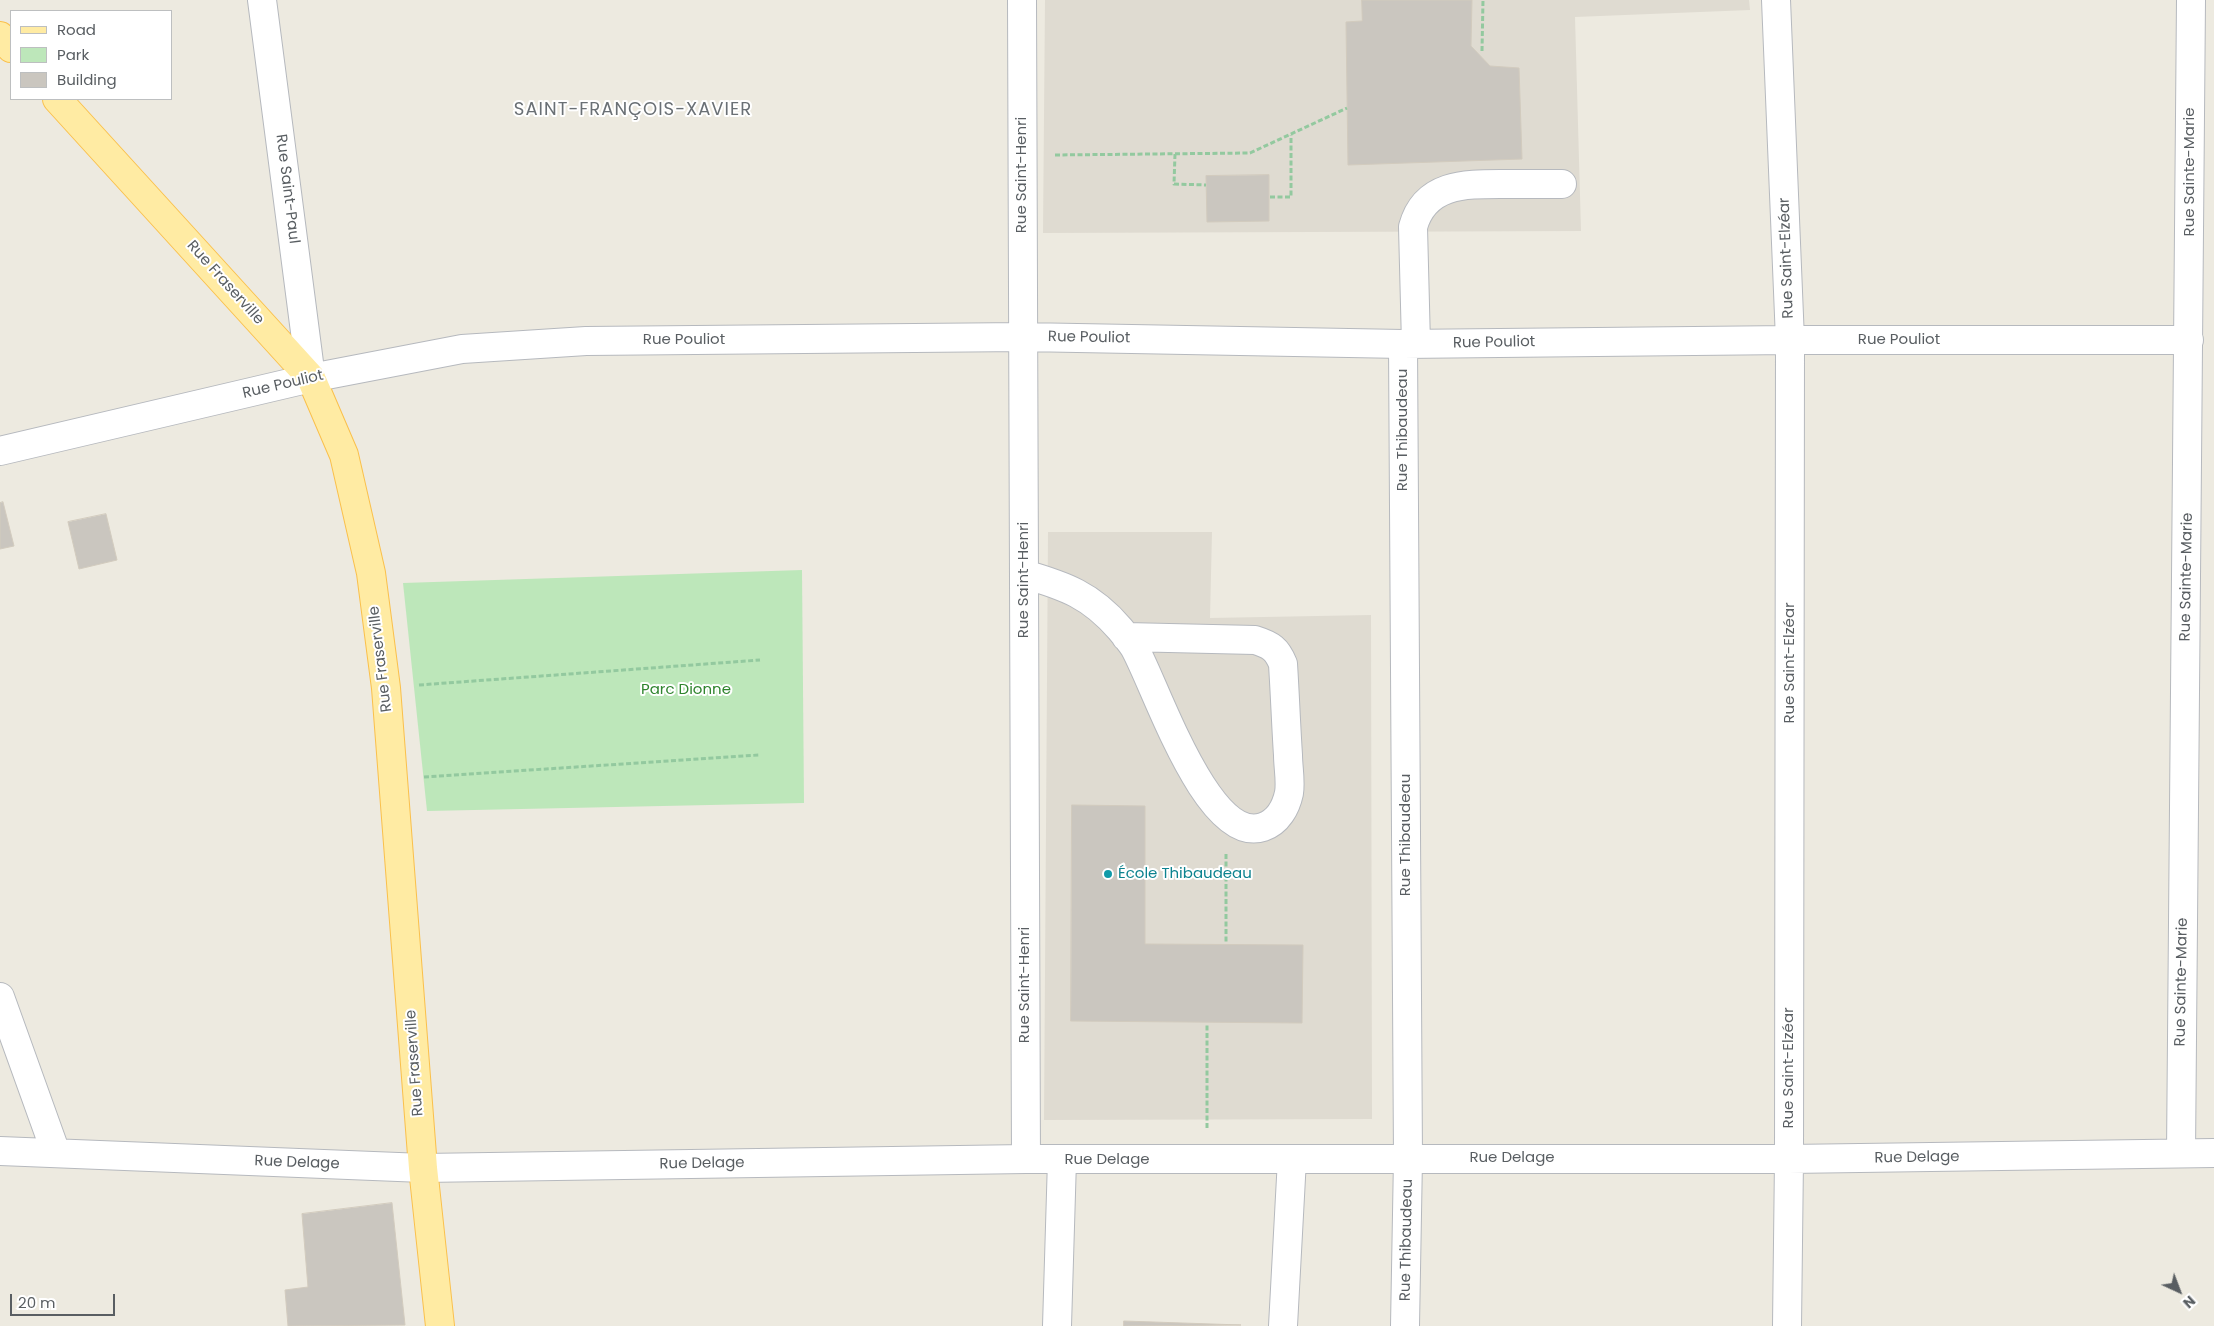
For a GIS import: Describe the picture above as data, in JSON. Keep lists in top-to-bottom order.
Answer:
{
  "streets": {
    "main road": ["Rue Fraserville"],
    "street": [
      "Rue Sainte-Marie",
      "Rue Saint-Henri",
      "Rue Saint-Paul",
      "Rue Saint-Elzéar",
      "Rue Pouliot",
      "Rue Thibaudeau",
      "Rue Delage"
    ]
  },
  "crossings": [
    ["Rue Sainte-Marie", "Rue Pouliot"],
    ["Rue Sainte-Marie", "Rue Delage"],
    ["Rue Saint-Henri", "Rue Pouliot"],
    ["Rue Saint-Henri", "Rue Delage"],
    ["Rue Saint-Paul", "Rue Fraserville"],
    ["Rue Saint-Paul", "Rue Pouliot"],
    ["Rue Saint-Elzéar", "Rue Pouliot"],
    ["Rue Saint-Elzéar", "Rue Delage"],
    ["Rue Fraserville", "Rue Pouliot"],
    ["Rue Fraserville", "Rue Delage"],
    ["Rue Pouliot", "Rue Thibaudeau"],
    ["Rue Thibaudeau", "Rue Delage"]
  ],
  "districts": ["SAINT-FRANÇOIS-XAVIER"],
  "parks": ["Parc Dionne"],
  "places": ["École Thibaudeau"],
  "legend": ["Road", "Park", "Building"],
  "scale_bar": "20 m",
  "north": "bottom right"
}
